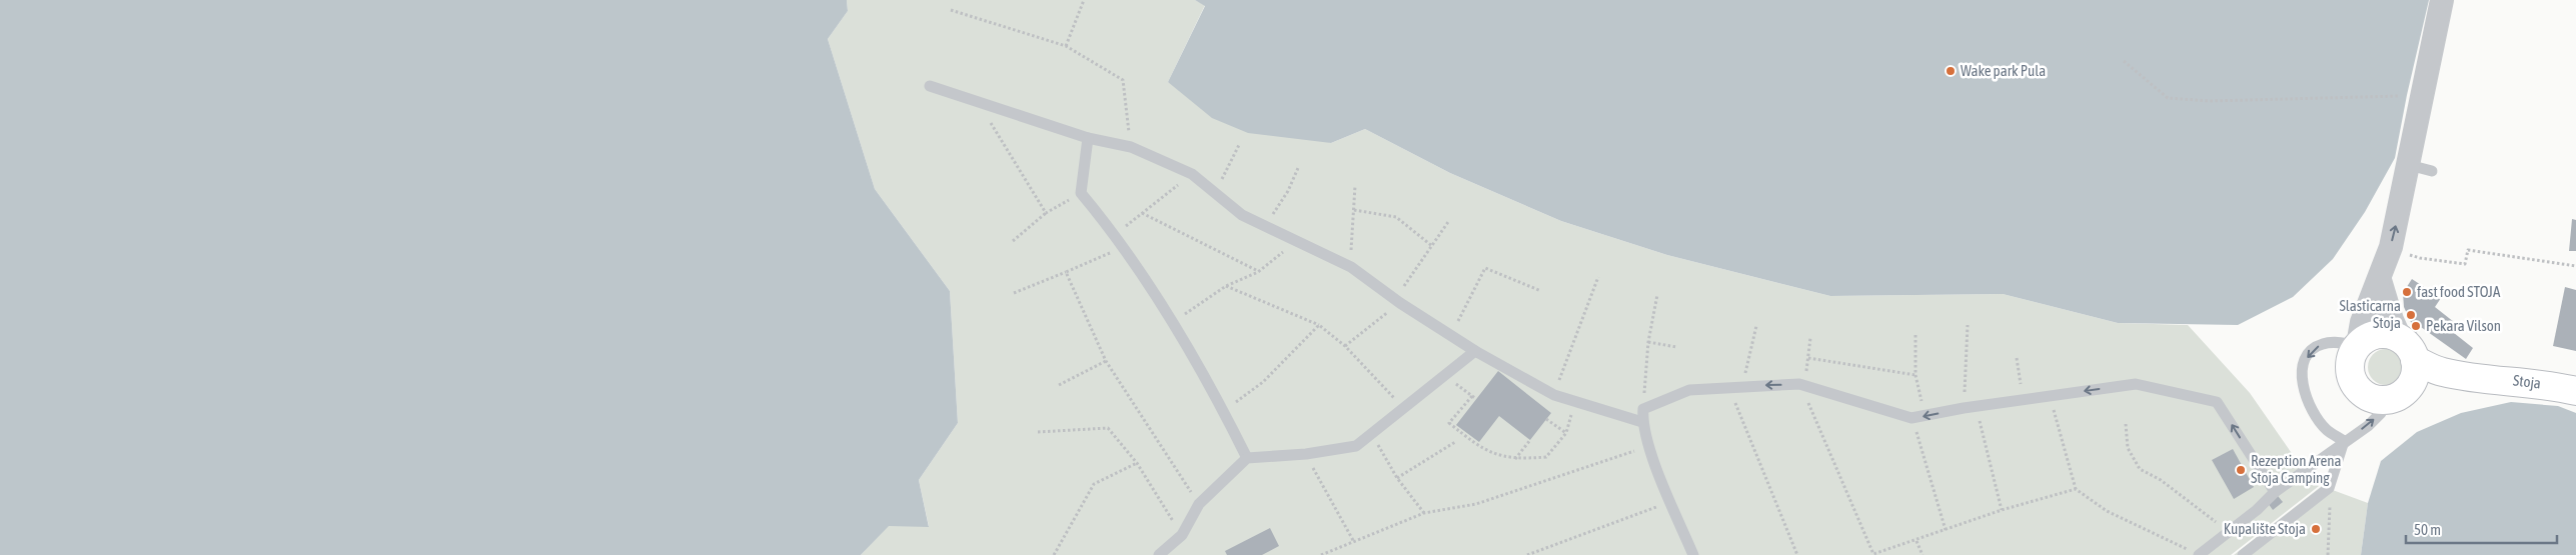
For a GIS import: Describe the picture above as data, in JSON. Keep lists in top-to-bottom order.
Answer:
{
  "streets": {
    "main road": ["Stoja"]
  },
  "places": [
    "Wake park Pula",
    "fast food STOJA",
    "Slasticarna Stoja",
    "Pekara Vilson",
    "Rezeption Arena Stoja Camping",
    "Kupalište Stoja"
  ],
  "scale_bar": "50 m"
}
